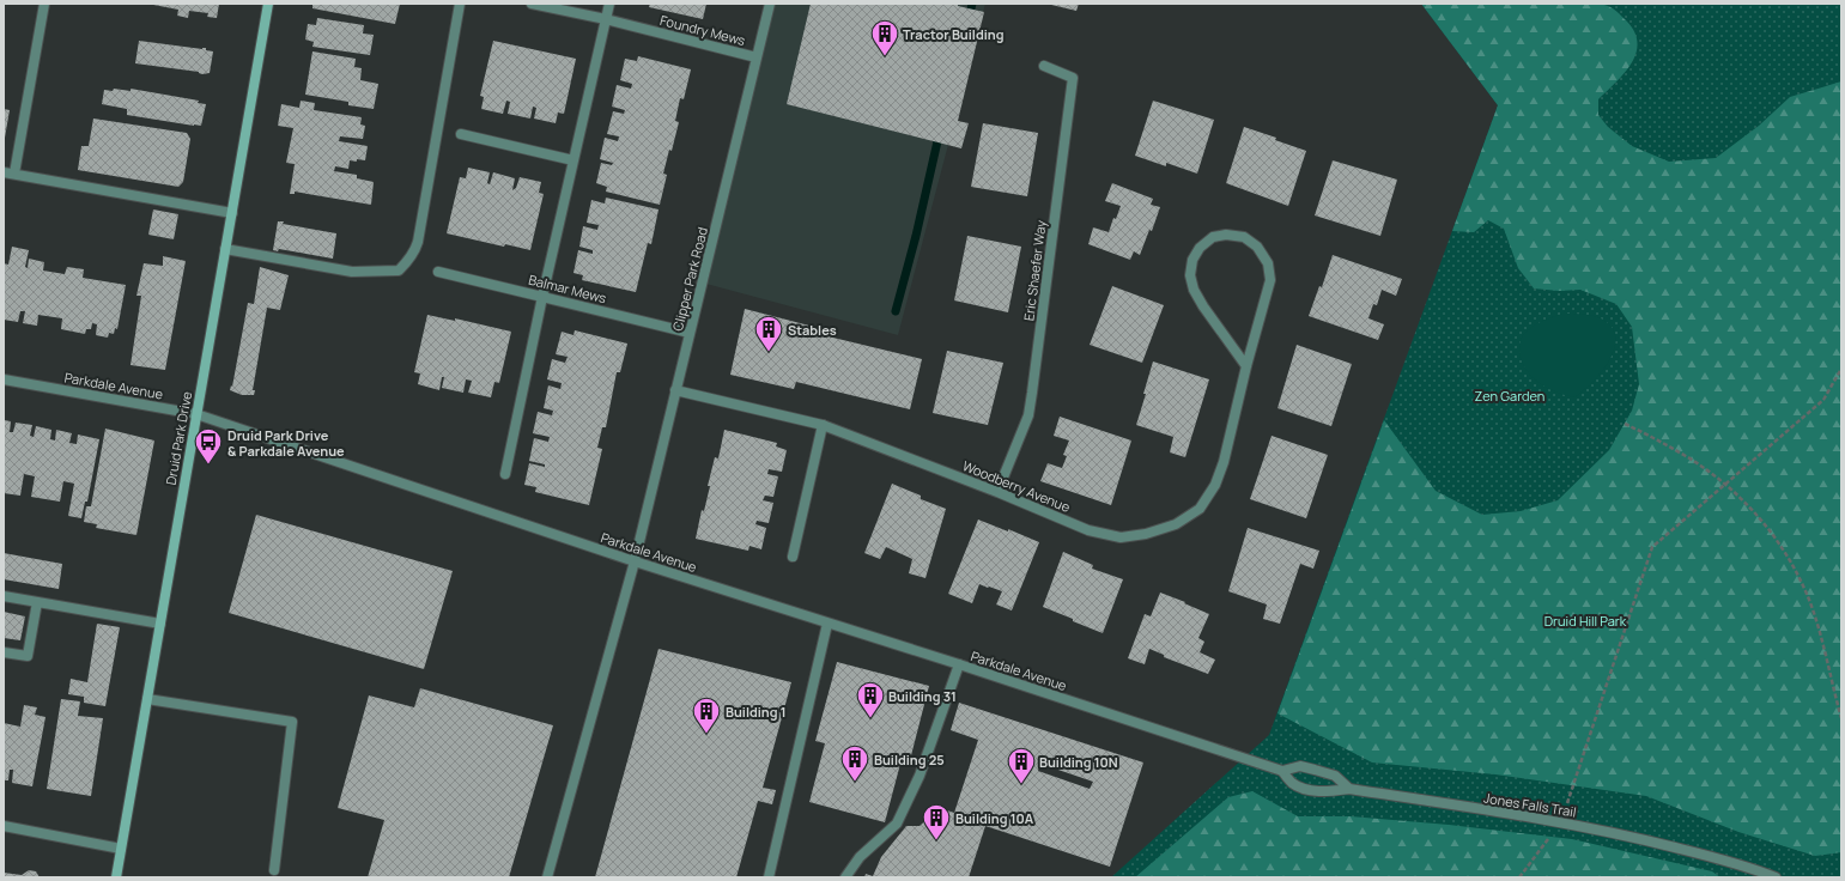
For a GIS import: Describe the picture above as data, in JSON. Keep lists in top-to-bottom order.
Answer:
{
  "streets": {
    "main road": ["Druid Park Drive"],
    "street": [
      "Foundry Mews",
      "Eric Shaefer Way",
      "Clipper Park Road",
      "Balmar Mews",
      "Parkdale Avenue",
      "Woodberry Avenue",
      "Jones Falls Trail"
    ]
  },
  "crossings": [
    ["Foundry Mews", "Clipper Park Road"],
    ["Eric Shaefer Way", "Woodberry Avenue"],
    ["Clipper Park Road", "Balmar Mews"],
    ["Clipper Park Road", "Parkdale Avenue"],
    ["Clipper Park Road", "Woodberry Avenue"],
    ["Parkdale Avenue", "Druid Park Drive"],
    ["Parkdale Avenue", "Jones Falls Trail"]
  ],
  "parks": ["Zen Garden", "Druid Hill Park"],
  "places": {
    "building": [
      "Tractor Building",
      "Stables",
      "Building 31",
      "Building 1",
      "Building 25",
      "Building 10N",
      "Building 10A"
    ],
    "bus stop": ["Druid Park Drive & Parkdale Avenue"]
  }
}
